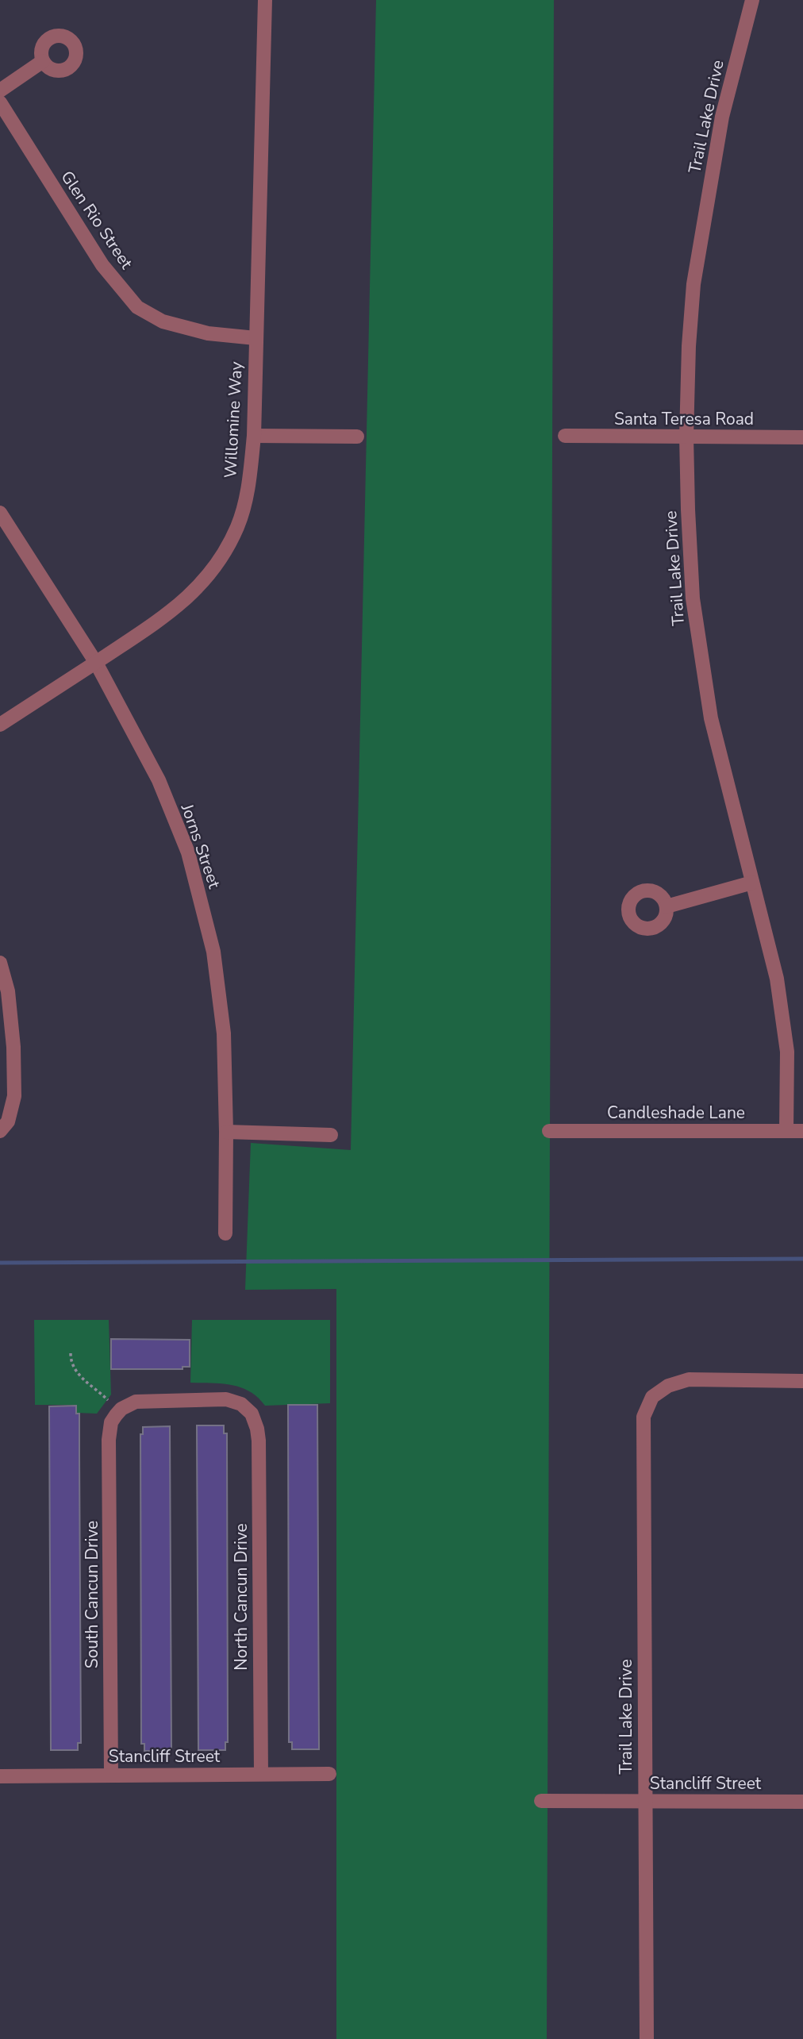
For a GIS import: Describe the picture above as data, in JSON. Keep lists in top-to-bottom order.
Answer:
{
  "streets": {
    "street": [
      "Trail Lake Drive",
      "Glen Rio Street",
      "Santa Teresa Road",
      "Willomine Way",
      "Jorns Street",
      "Candleshade Lane",
      "South Cancun Drive",
      "North Cancun Drive",
      "Stancliff Street"
    ]
  },
  "crossings": [
    ["Trail Lake Drive", "Santa Teresa Road"],
    ["Trail Lake Drive", "Candleshade Lane"],
    ["Trail Lake Drive", "Stancliff Street"],
    ["Glen Rio Street", "Willomine Way"],
    ["Willomine Way", "Jorns Street"],
    ["South Cancun Drive", "North Cancun Drive"],
    ["South Cancun Drive", "Stancliff Street"],
    ["North Cancun Drive", "Stancliff Street"]
  ]
}
